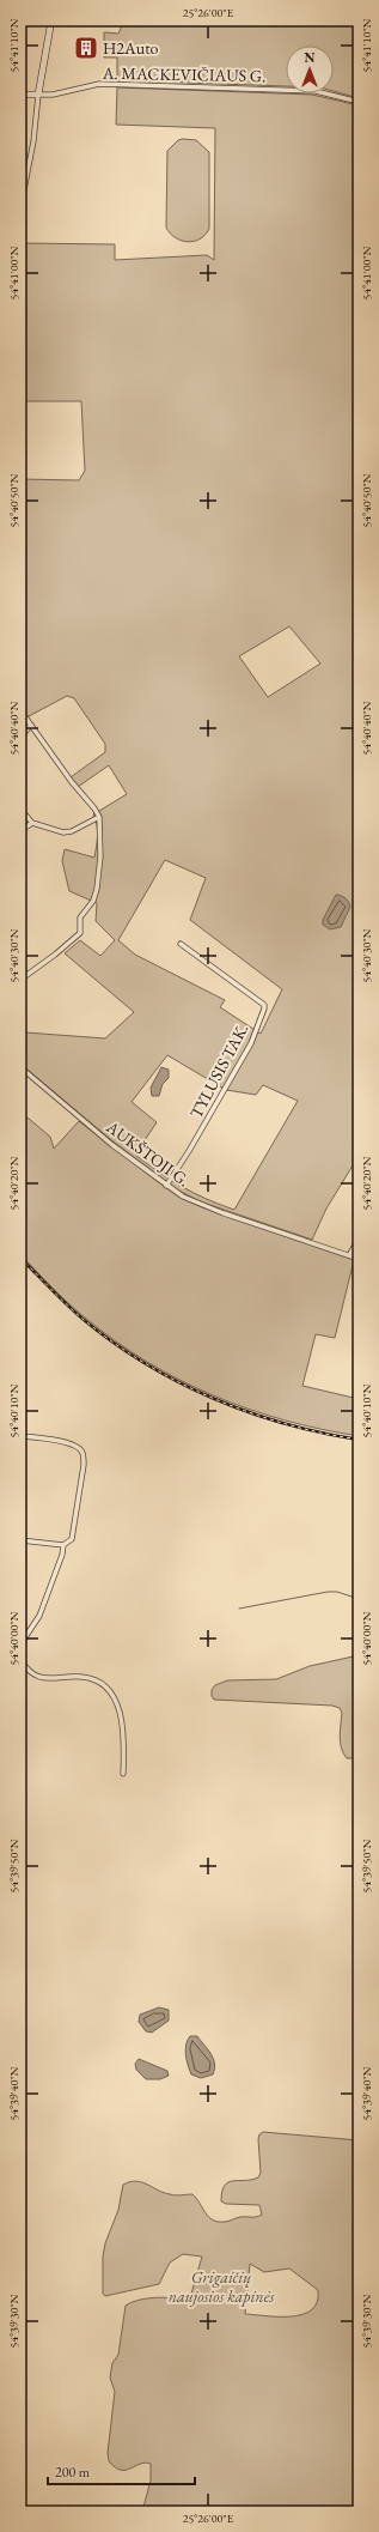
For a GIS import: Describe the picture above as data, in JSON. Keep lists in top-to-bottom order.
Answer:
{
  "streets": {
    "street": ["A. MACKEVIČIAUS G.", "TYLUSIS TAK.", "AUKŠTOJI G."]
  },
  "crossings": [
    ["TYLUSIS TAK.", "AUKŠTOJI G."]
  ],
  "parks": ["Grigaičių naujosios kapinės"],
  "places": {
    "building": ["H2Auto"]
  },
  "scale_bar": "200 m",
  "north": "top",
  "coordinates": [
    "25°26'00\"E",
    "54°41'10\"N",
    "54°41'00\"N",
    "54°40'50\"N",
    "54°40'40\"N",
    "54°40'30\"N",
    "54°40'20\"N",
    "54°40'10\"N",
    "54°40'00\"N",
    "54°39'50\"N",
    "54°39'40\"N",
    "54°39'30\"N"
  ]
}
